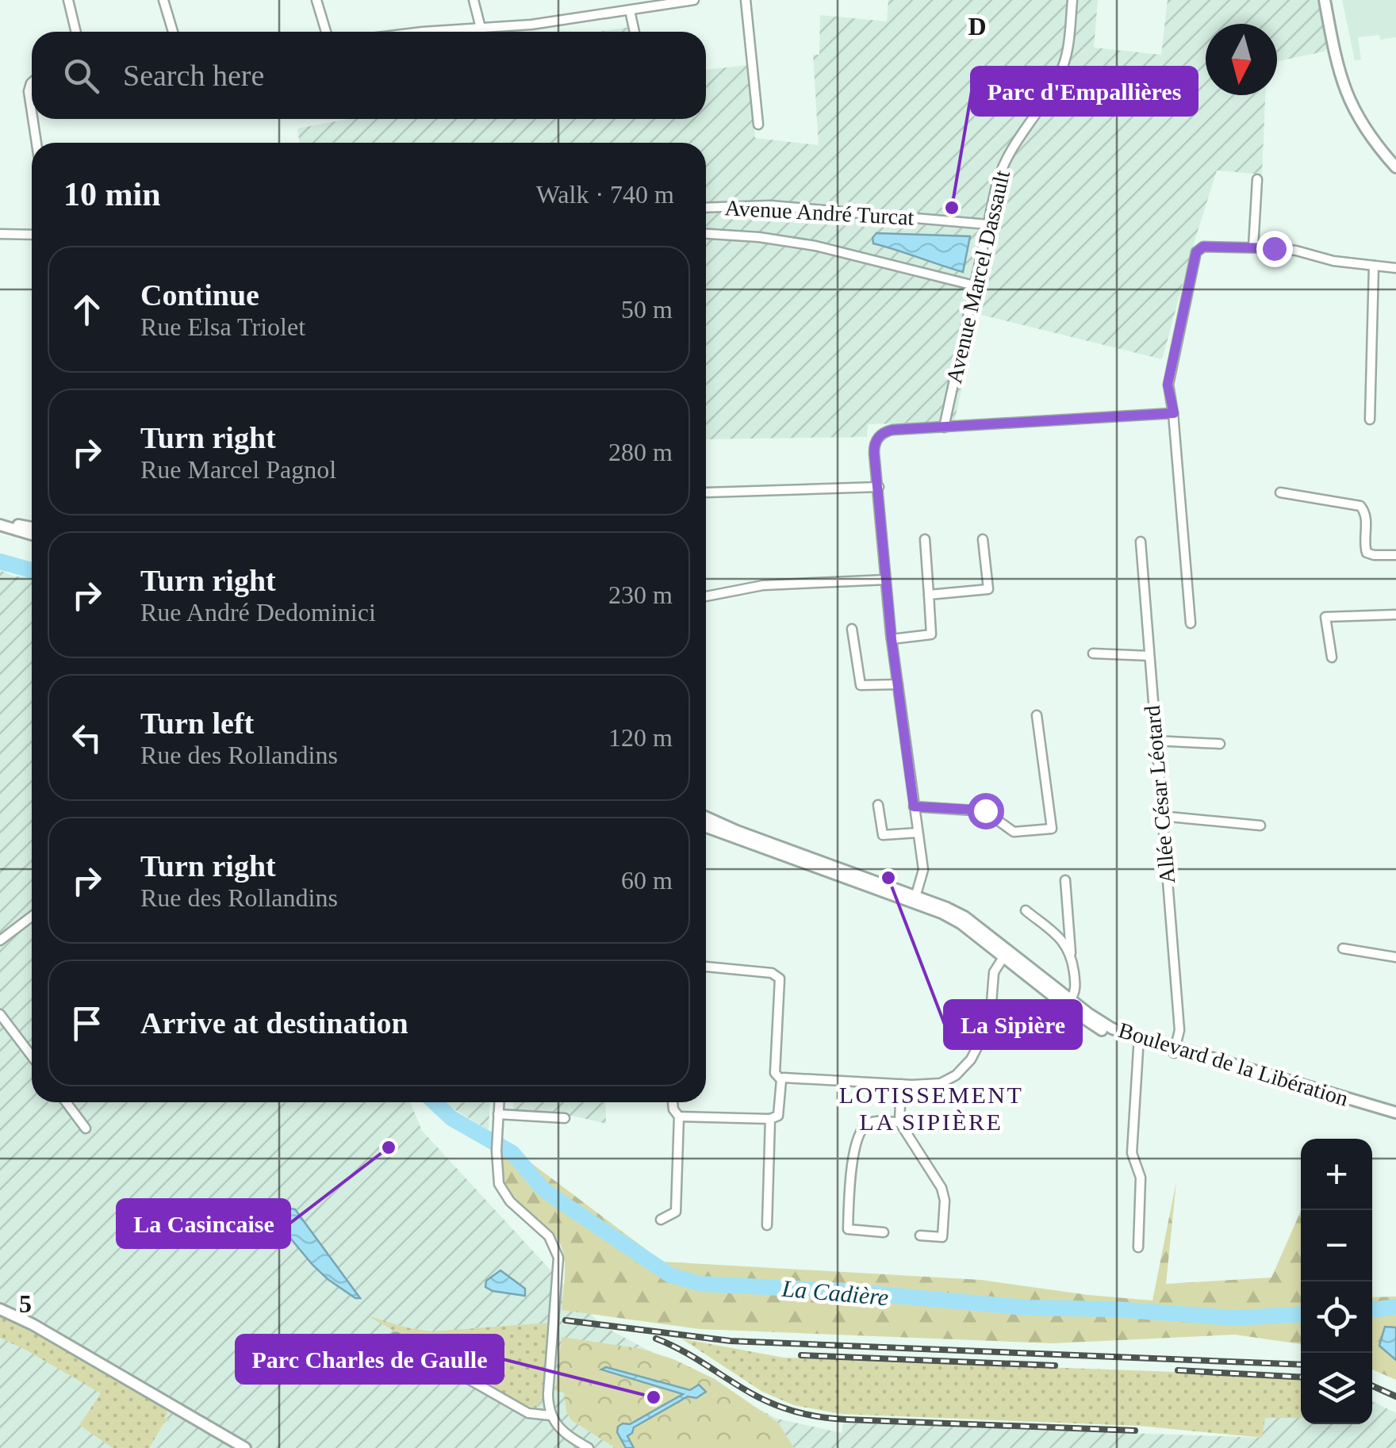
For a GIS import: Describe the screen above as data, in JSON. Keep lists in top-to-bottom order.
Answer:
{
  "streets": {
    "street": [
      "Avenue André Turcat",
      "Avenue Marcel Dassault",
      "Allée César Léotard",
      "Boulevard de la Libération"
    ]
  },
  "crossings": [
    ["Avenue André Turcat", "Avenue Marcel Dassault"],
    ["Allée César Léotard", "Boulevard de la Libération"]
  ],
  "districts": ["LOTISSEMENT LA SIPIÈRE"],
  "water": ["La Cadière"],
  "places": [
    "Parc d'Empallières",
    "La Sipière",
    "La Casincaise",
    "Parc Charles de Gaulle"
  ],
  "north": "bottom",
  "page": {
    "search": "Search here",
    "heading": ["10 min", "Walk · 740 m"],
    "list": [
      ["Continue", "Rue Elsa Triolet", "50 m"],
      ["Turn right", "Rue Marcel Pagnol", "280 m"],
      ["Turn right", "Rue André Dedominici", "230 m"],
      ["Turn left", "Rue des Rollandins", "120 m"],
      ["Turn right", "Rue des Rollandins", "60 m"],
      "Arrive at destination"
    ],
    "map_buttons": ["+", "−"]
  },
  "grid": {
    "columns": ["D"],
    "rows": ["5"]
  }
}
